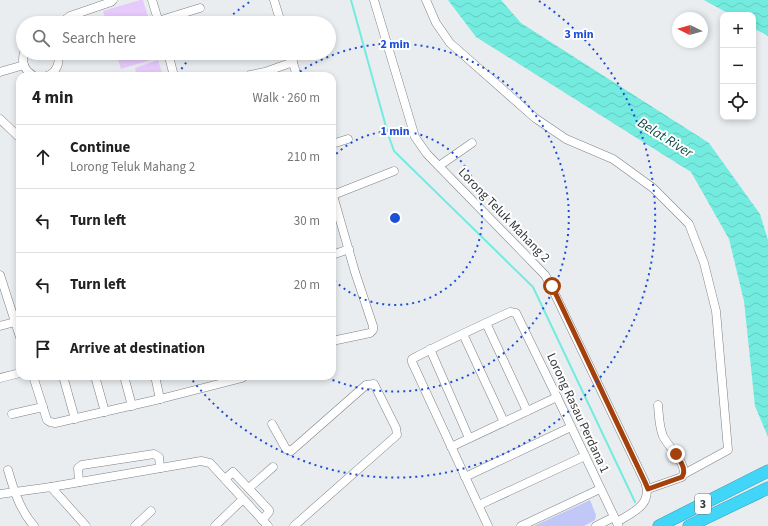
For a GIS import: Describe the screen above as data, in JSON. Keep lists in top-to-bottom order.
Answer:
{
  "streets": {
    "highway": ["3"],
    "street": ["Lorong Teluk Mahang 2", "Lorong Rasau Perdana 1"]
  },
  "water": ["Belat River"],
  "north": "left",
  "page": {
    "map_buttons": ["+", "−"],
    "search": "Search here",
    "heading": ["4 min", "Walk · 260 m"],
    "list": [
      ["Continue", "Lorong Teluk Mahang 2", "210 m"],
      ["Turn left", "30 m"],
      ["Turn left", "20 m"],
      "Arrive at destination"
    ]
  },
  "rings": ["3 min", "2 min", "1 min"]
}
